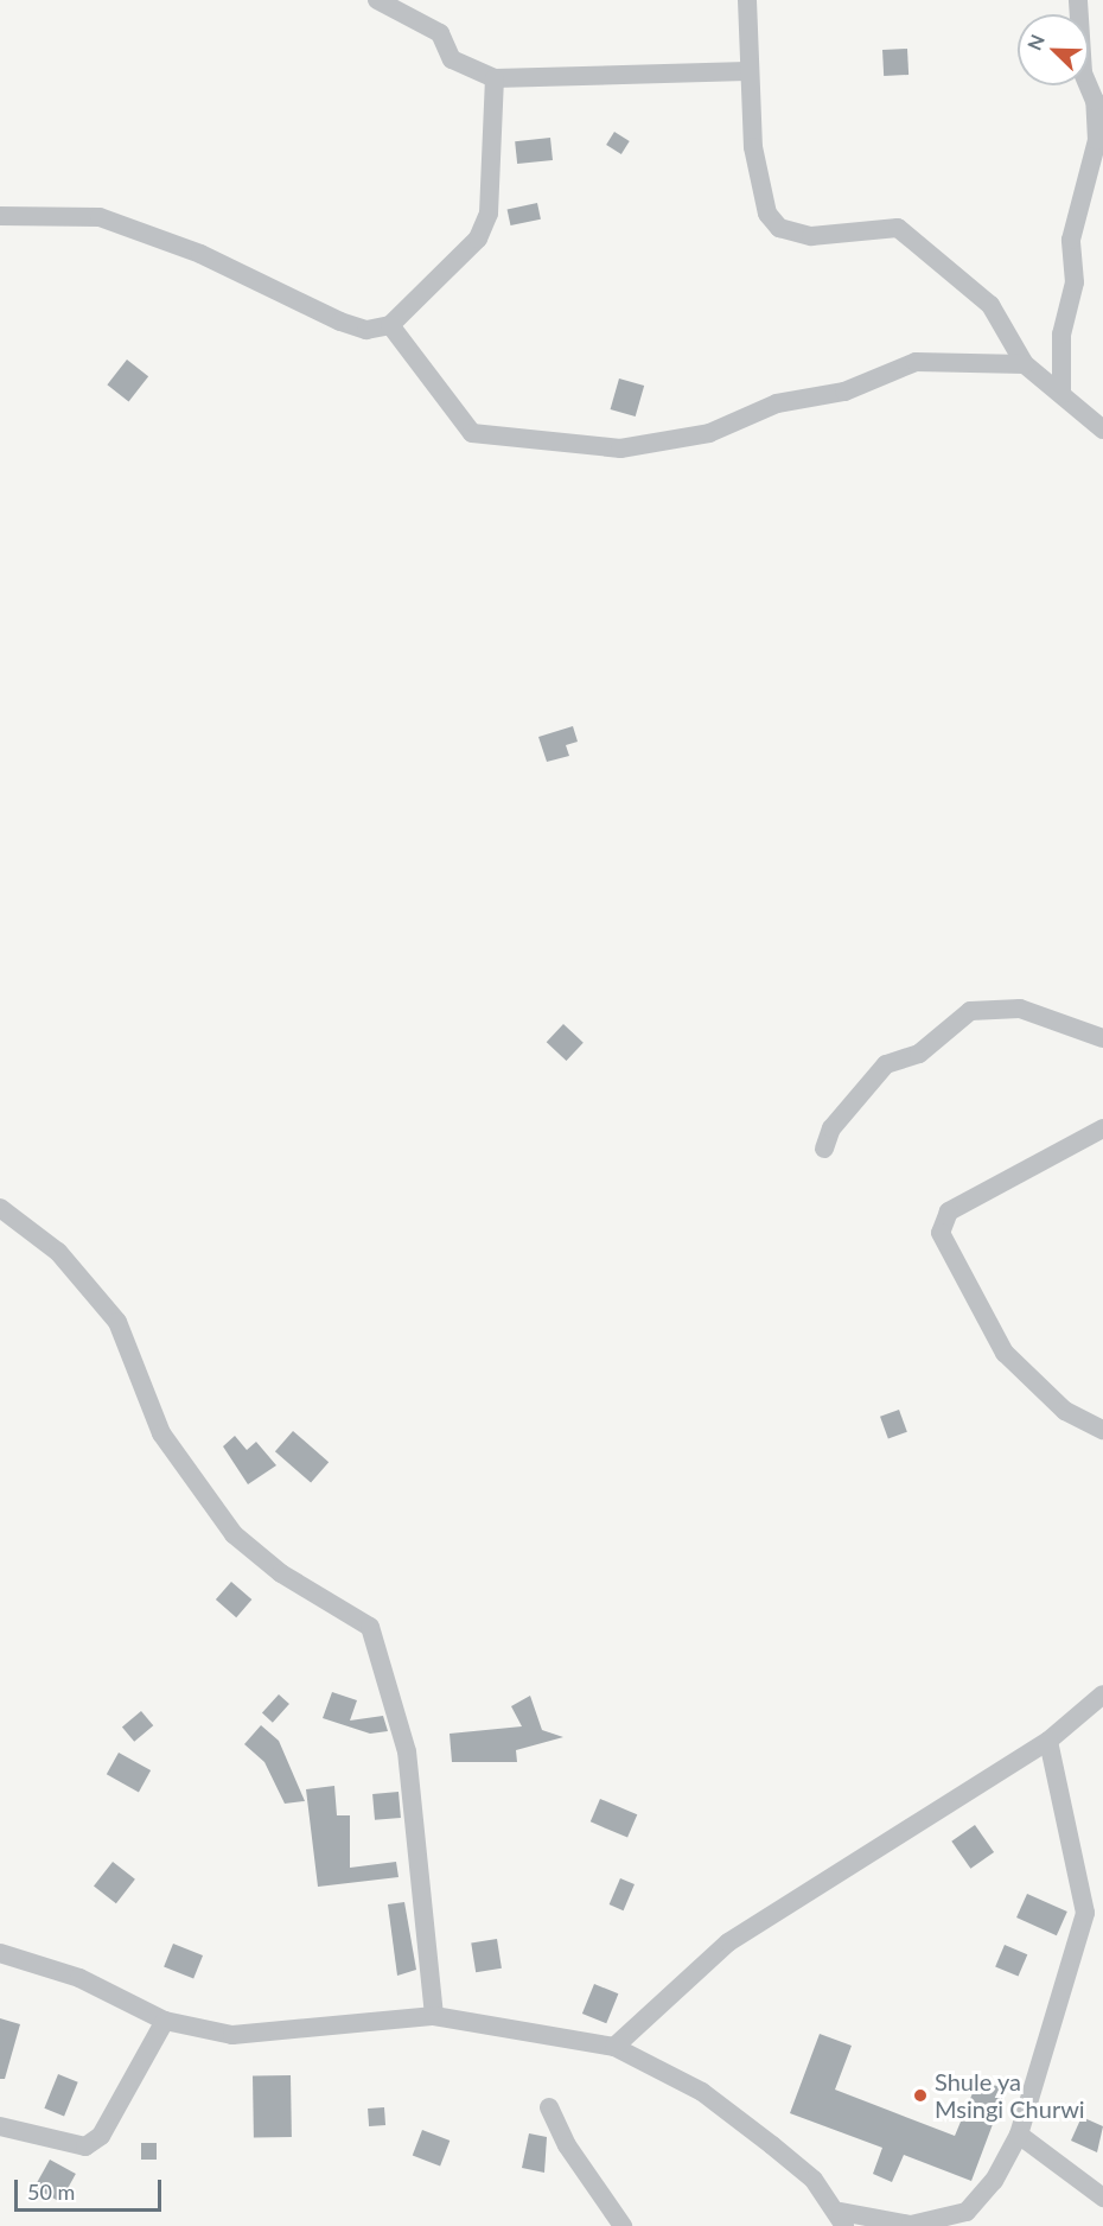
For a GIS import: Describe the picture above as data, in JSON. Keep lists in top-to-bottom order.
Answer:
{
  "places": ["Shule ya Msingi Churwi"],
  "scale_bar": "50 m",
  "north": "top left"
}
